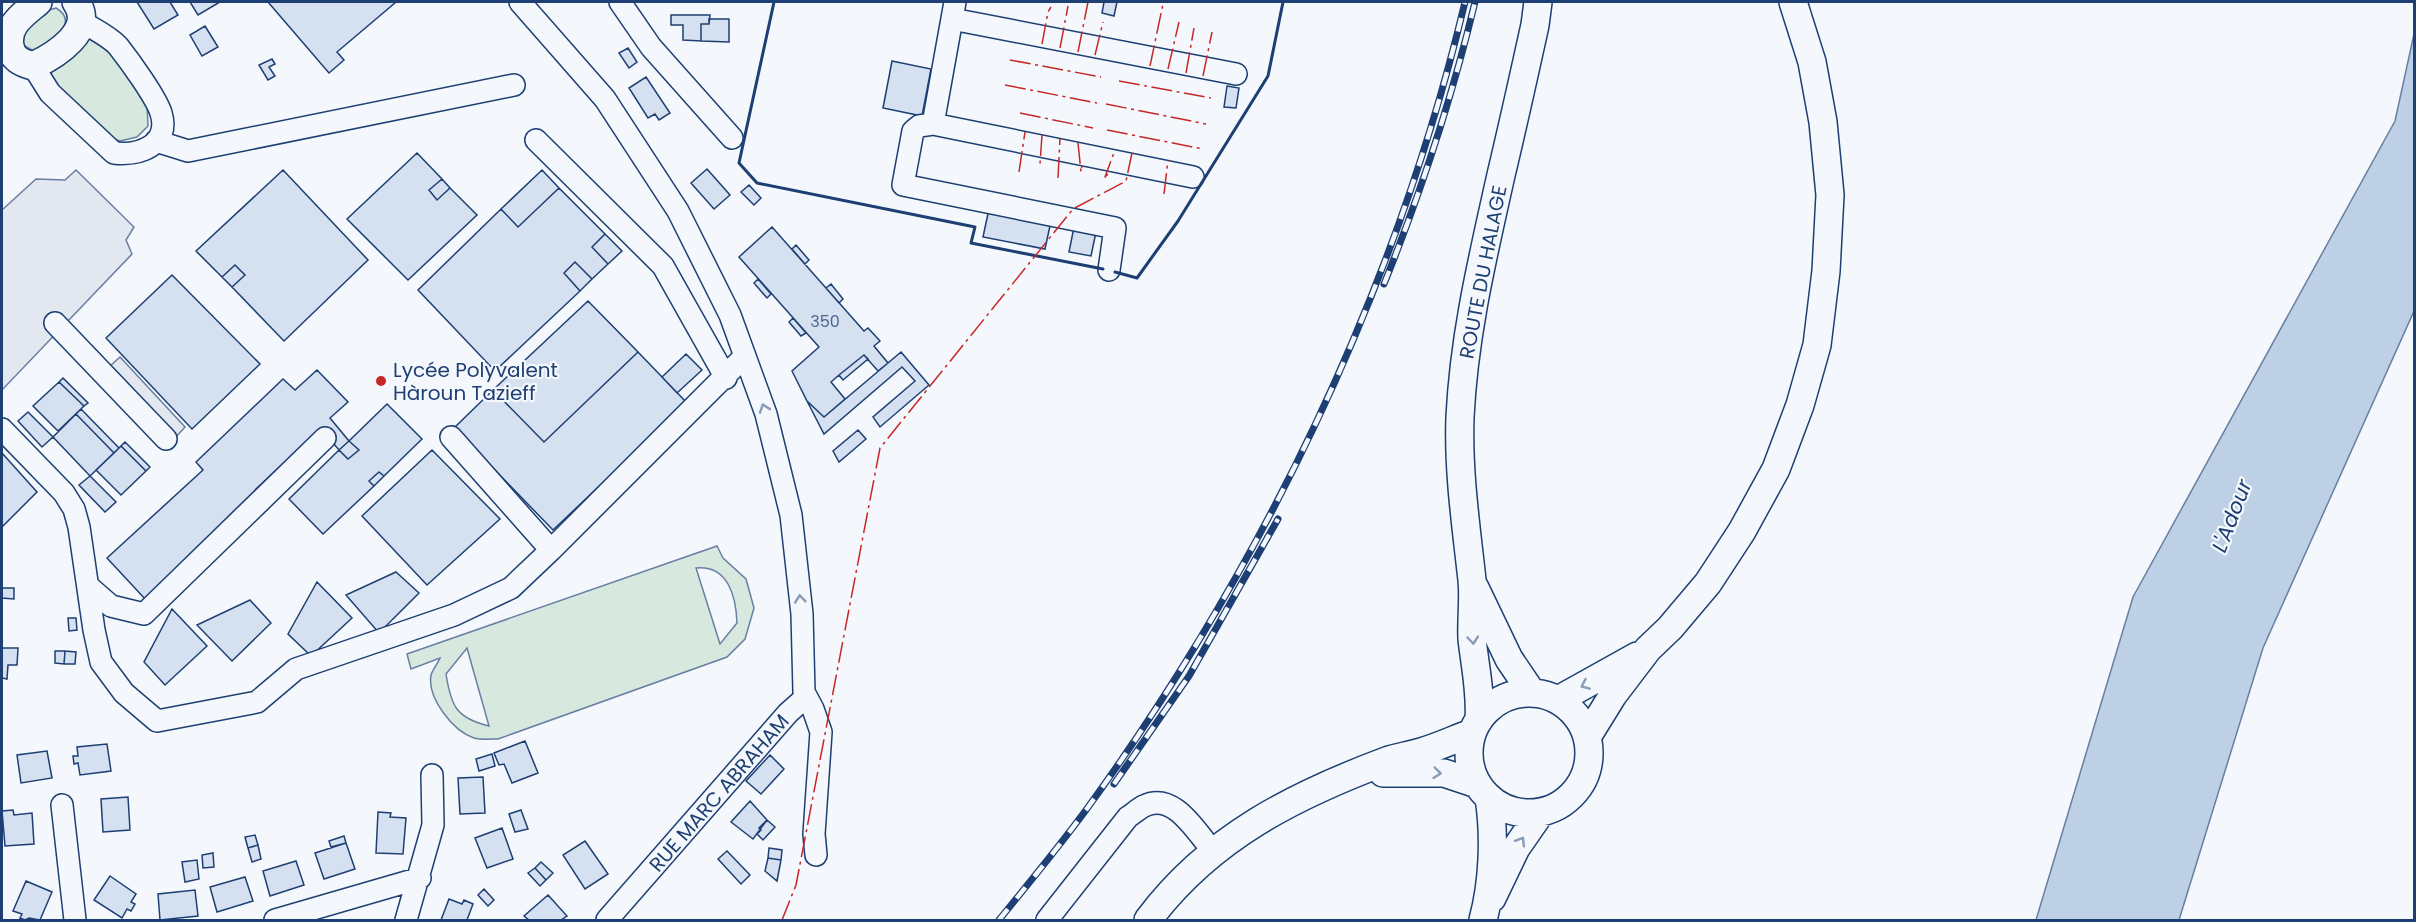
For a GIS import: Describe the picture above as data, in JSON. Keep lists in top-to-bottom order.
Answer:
{
  "streets": {
    "main road": ["ROUTE DU HALAGE"],
    "street": ["RUE MARC ABRAHAM"]
  },
  "water": ["L'Adour"],
  "places": ["Lycée Polyvalent Hàroun Tazieff"],
  "house_numbers": ["350"]
}
